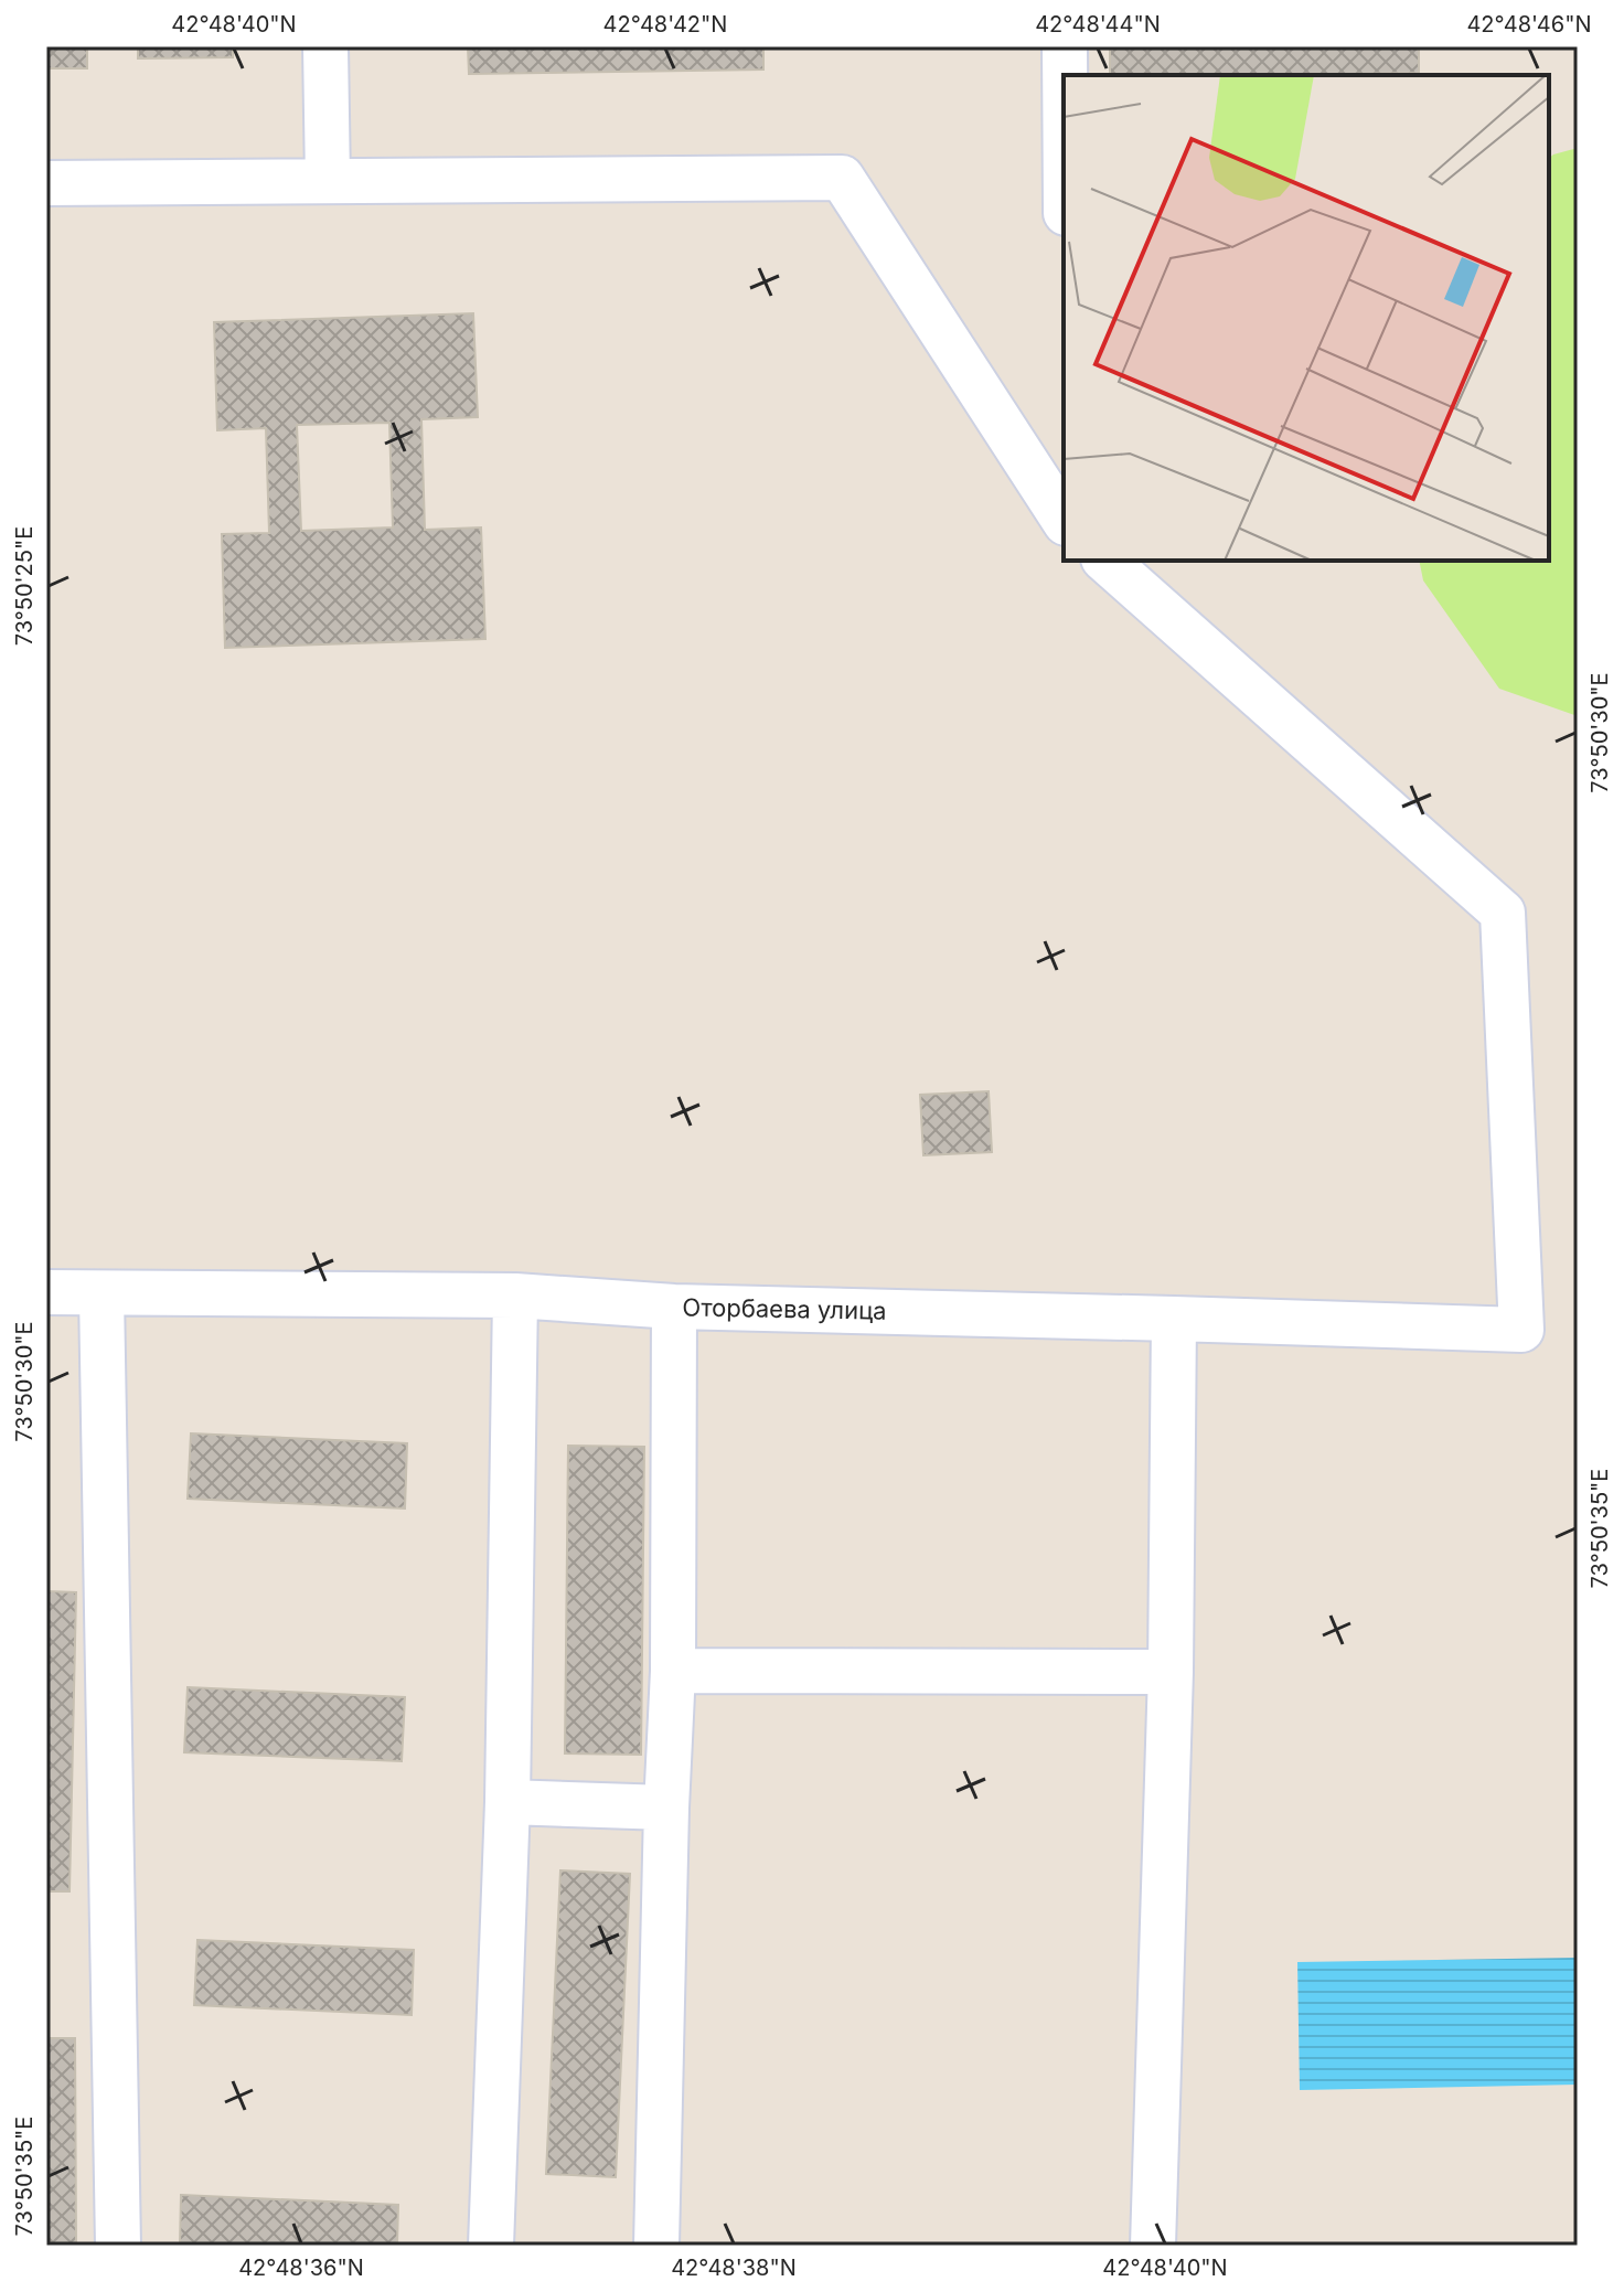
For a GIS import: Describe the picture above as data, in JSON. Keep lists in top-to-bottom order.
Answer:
{
  "streets": {
    "street": ["Оторбаева улица"]
  },
  "coordinates": [
    "42°48'40\"N",
    "42°48'42\"N",
    "42°48'44\"N",
    "42°48'46\"N",
    "73°50'25\"E",
    "73°50'30\"E",
    "73°50'35\"E",
    "42°48'36\"N",
    "42°48'38\"N"
  ]
}
